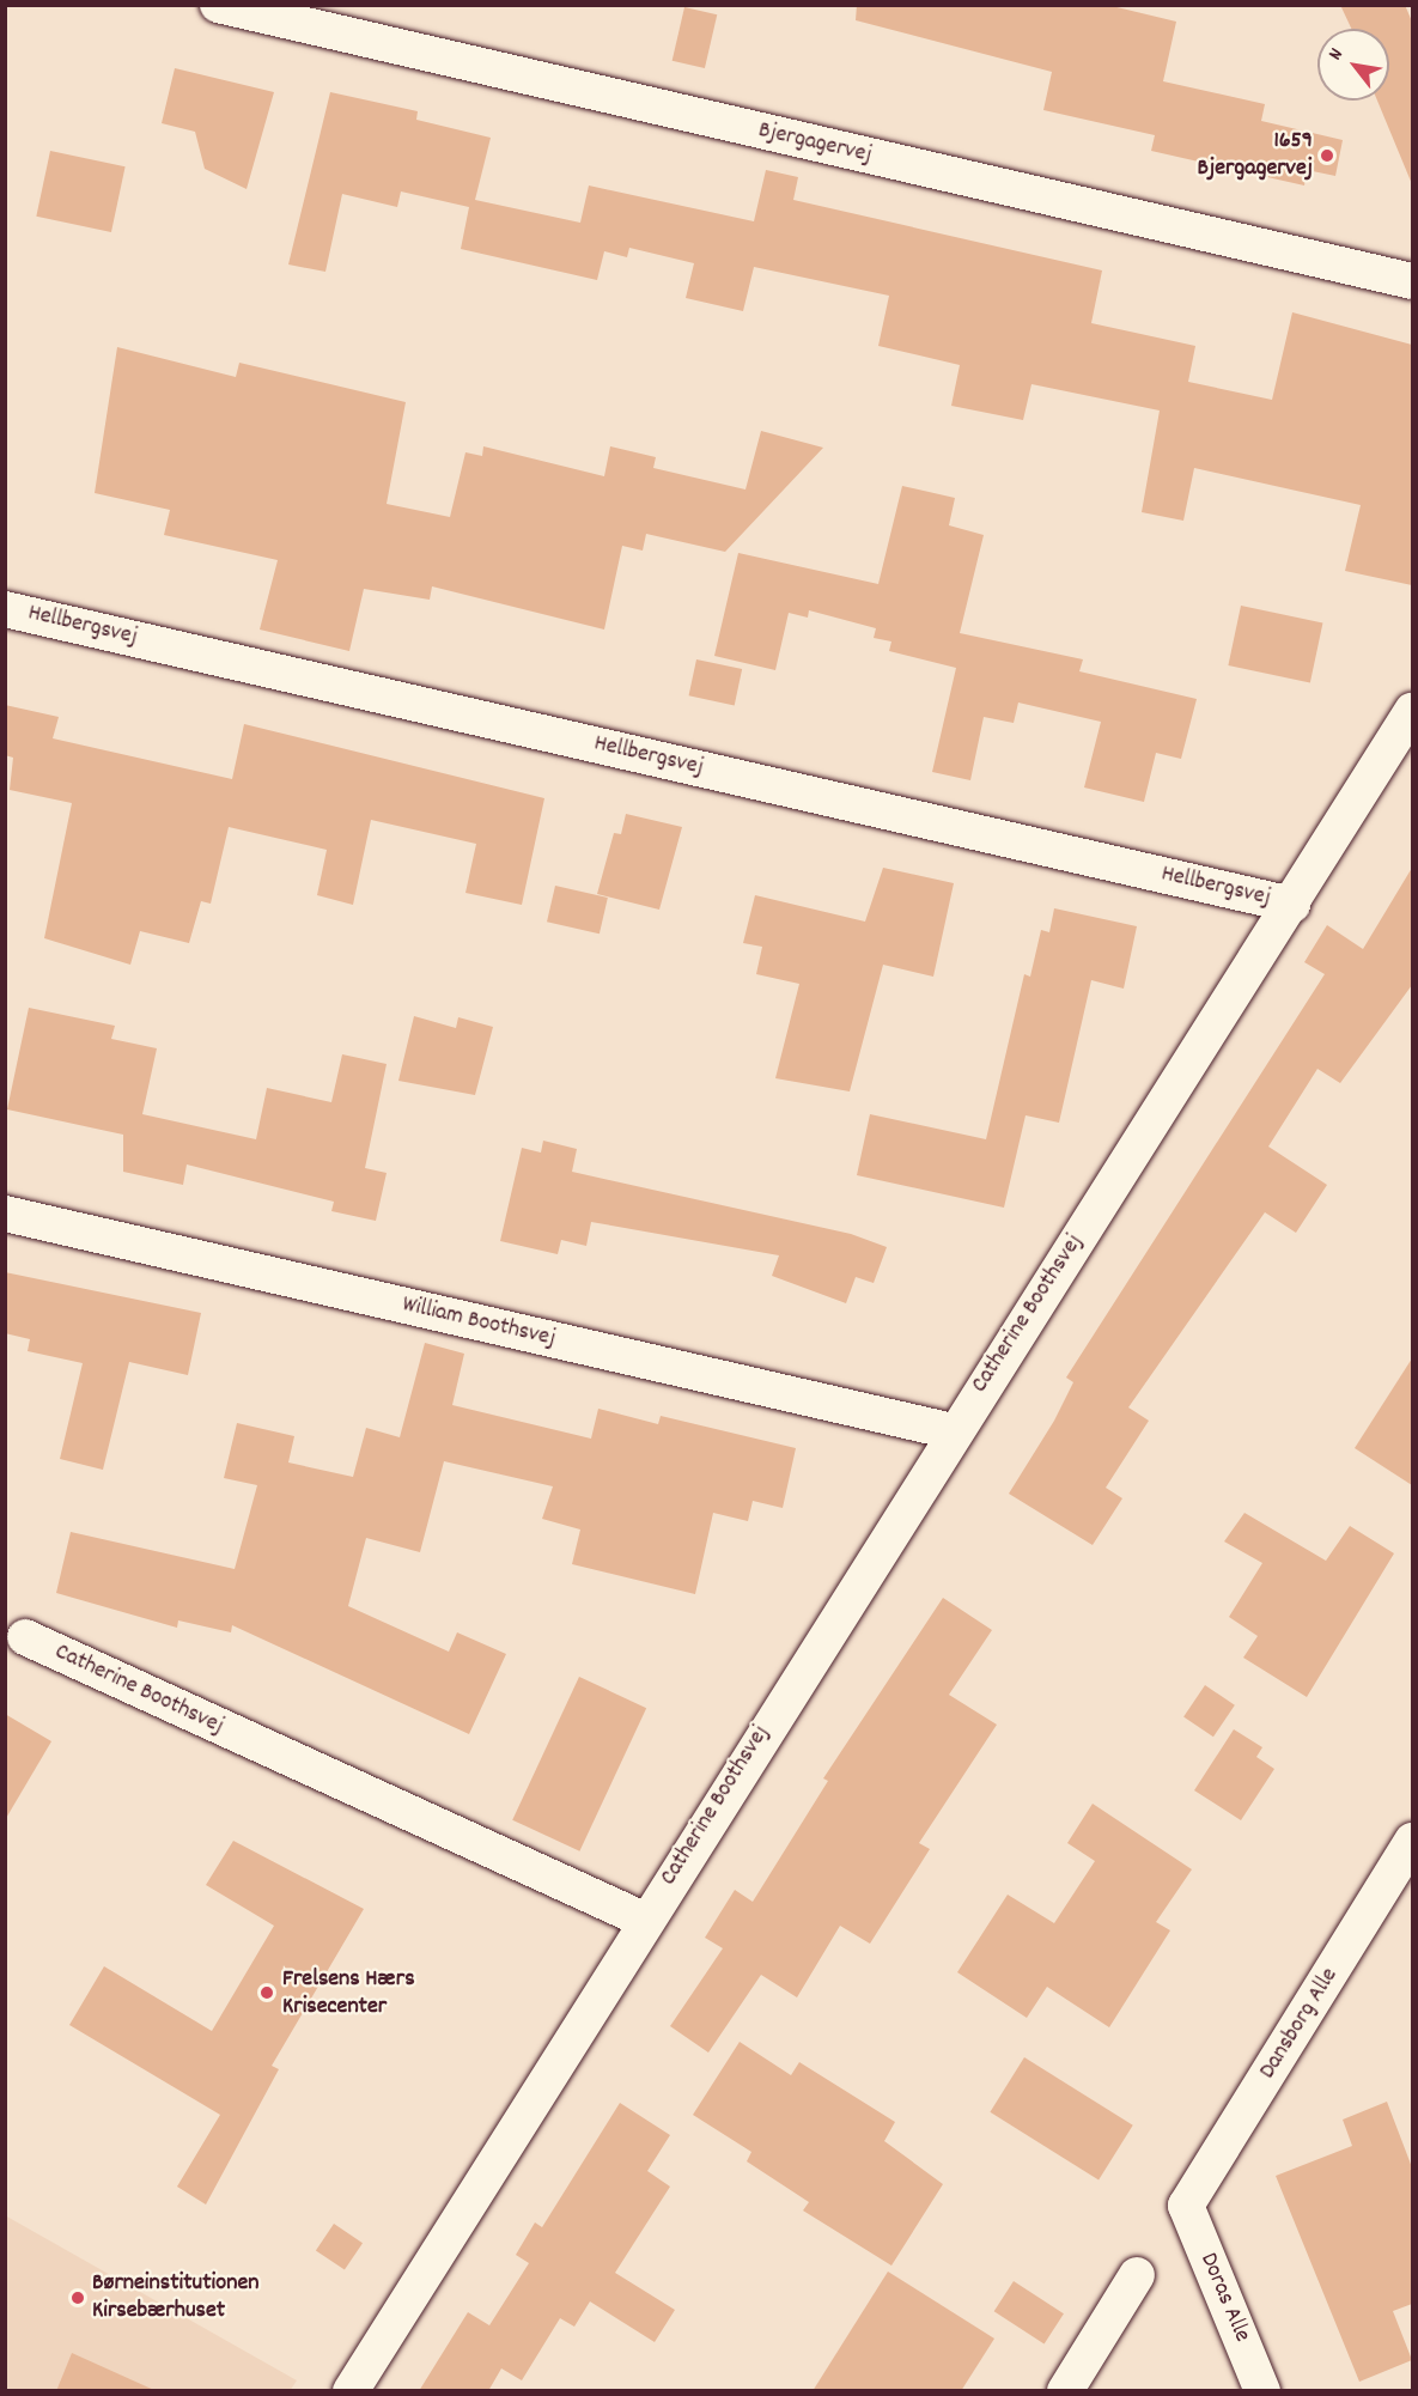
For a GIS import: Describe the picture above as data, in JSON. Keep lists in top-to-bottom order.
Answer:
{
  "streets": {
    "street": [
      "Bjergagervej",
      "Hellbergsvej",
      "Catherine Boothsvej",
      "William Boothsvej",
      "Dansborg Alle",
      "Doras Alle"
    ]
  },
  "crossings": [
    ["Hellbergsvej", "Catherine Boothsvej"],
    ["Catherine Boothsvej", "William Boothsvej"],
    ["Dansborg Alle", "Doras Alle"]
  ],
  "places": ["1659 Bjergagervej", "Frelsens Hærs Krisecenter", "Børneinstitutionen Kirsebærhuset"],
  "north": "top left"
}
